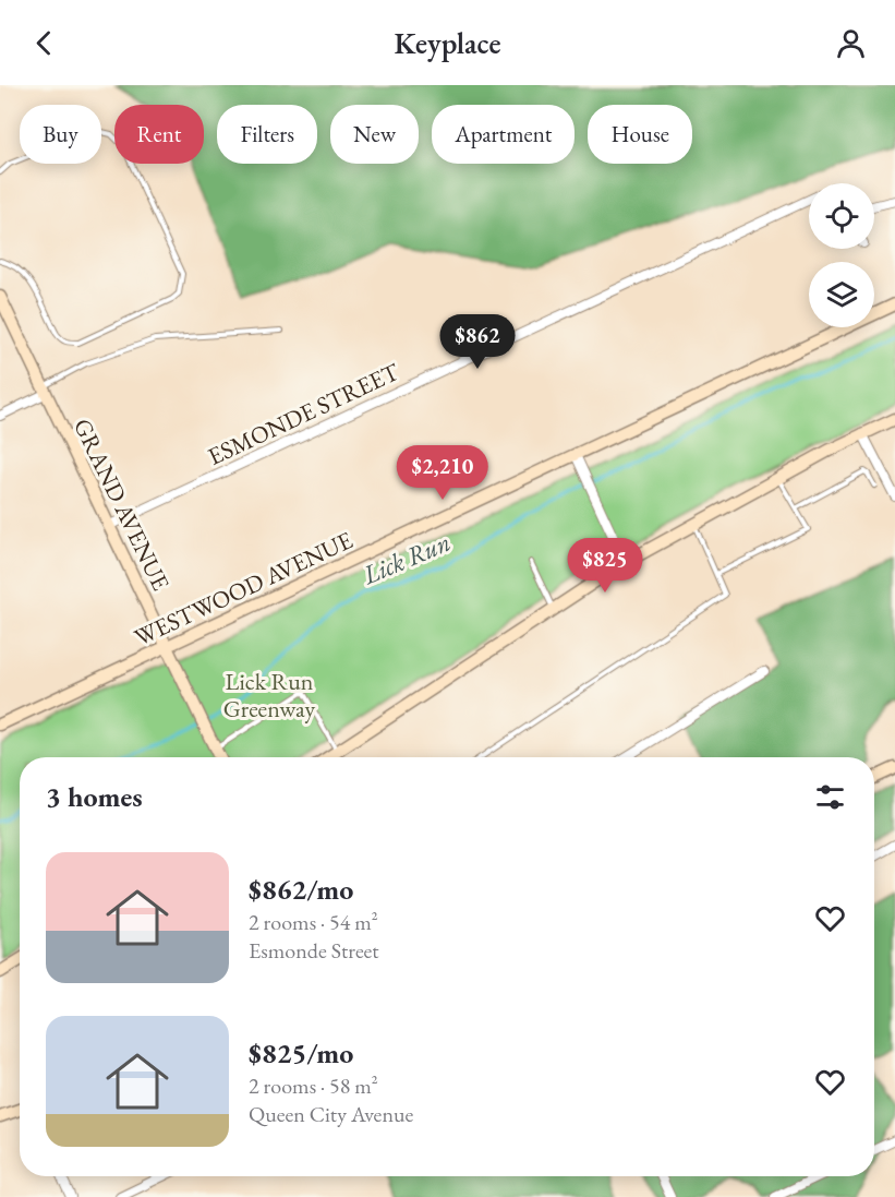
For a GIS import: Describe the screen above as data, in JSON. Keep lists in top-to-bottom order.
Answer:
{
  "streets": {
    "main road": ["GRAND AVENUE", "WESTWOOD AVENUE"],
    "street": ["ESMONDE STREET"]
  },
  "crossings": [
    ["ESMONDE STREET", "GRAND AVENUE"],
    ["GRAND AVENUE", "WESTWOOD AVENUE"]
  ],
  "water": ["Lick Run"],
  "parks": ["Lick Run Greenway"],
  "page": {
    "header": "Keyplace",
    "chip": [
      "Buy",
      "Rent",
      "Filters",
      "New",
      "Apartment",
      "House"
    ],
    "price": ["$862", "$2,210", "$825"],
    "heading": "3 homes",
    "list": [
      {
        "name": "$862/mo",
        "note": "2 rooms · 54 m² · Esmonde Street"
      },
      {
        "name": "$825/mo",
        "note": "2 rooms · 58 m² · Queen City Avenue"
      }
    ]
  }
}
